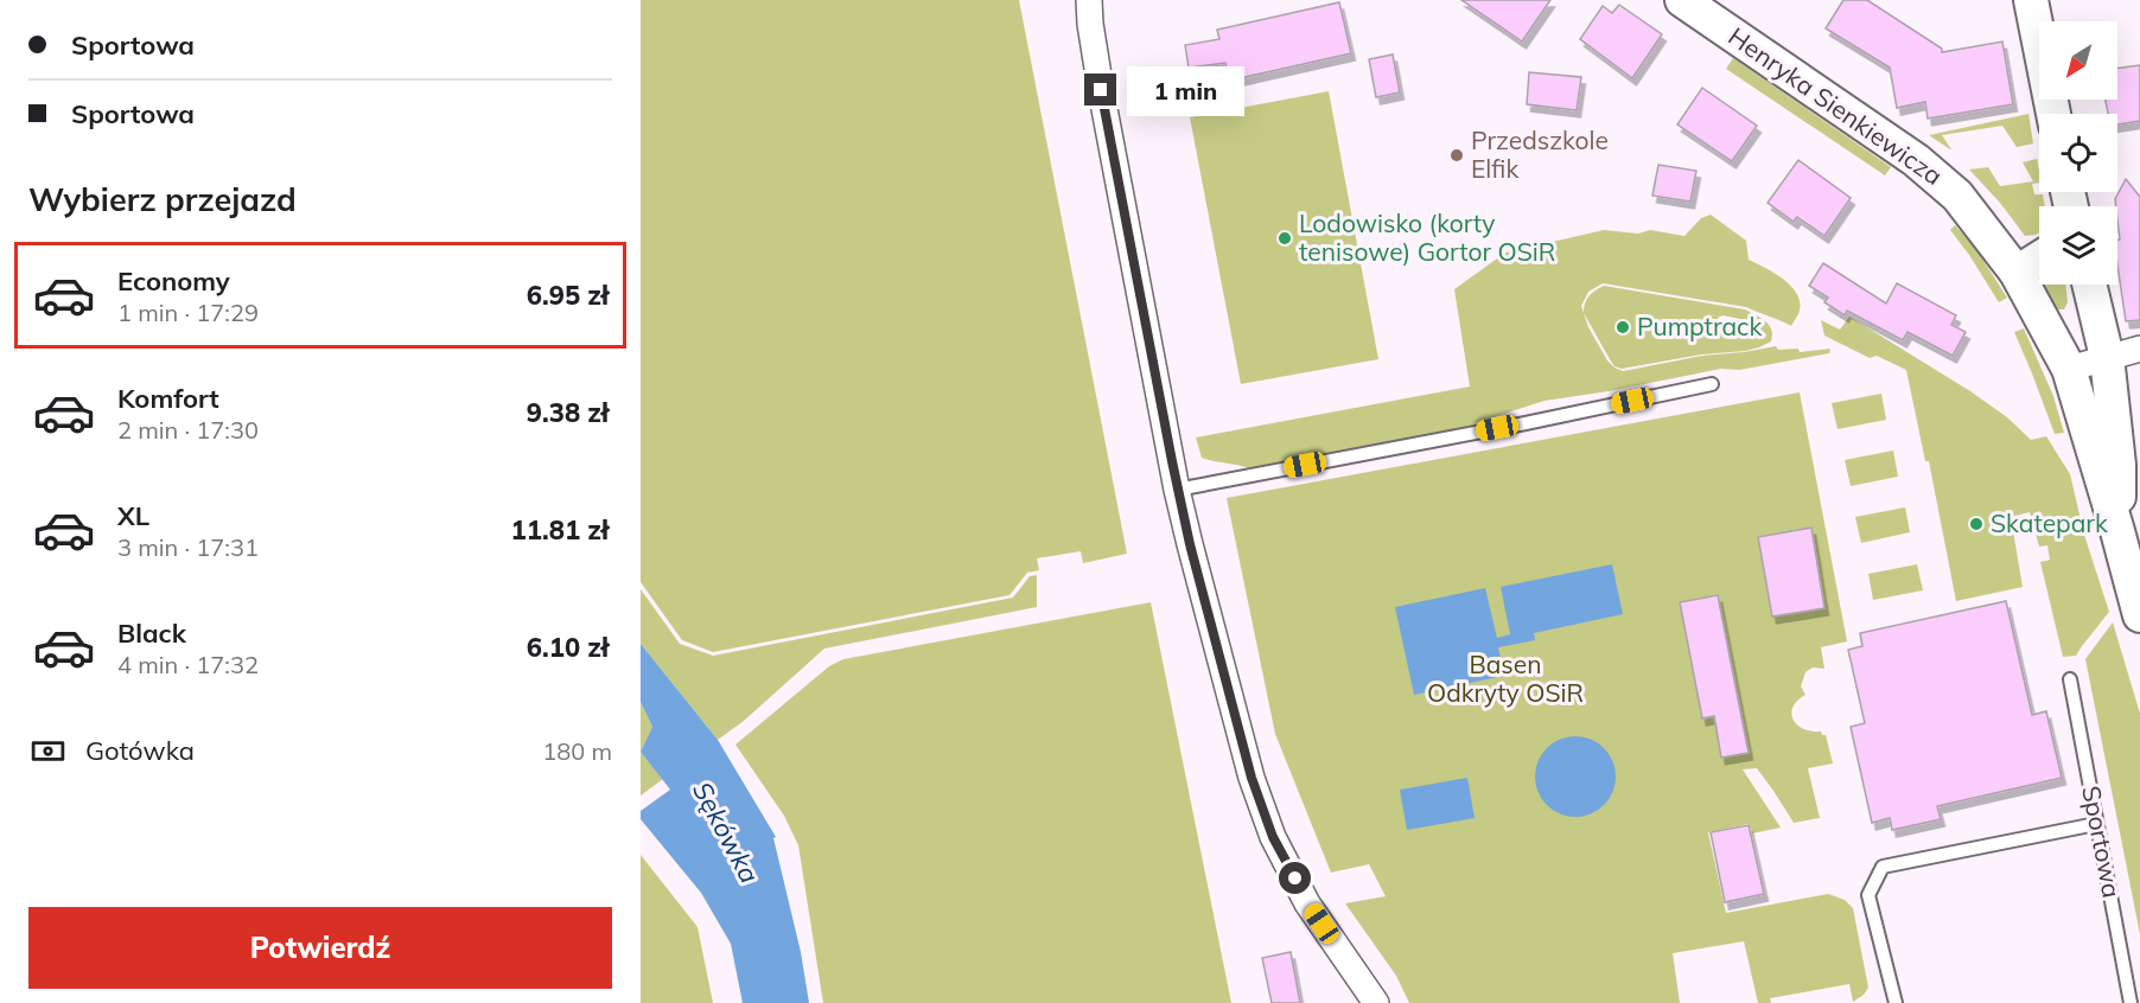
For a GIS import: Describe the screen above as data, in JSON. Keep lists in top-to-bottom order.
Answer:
{
  "streets": {
    "main road": ["Henryka Sienkiewicza"],
    "lane": ["Sportowa"]
  },
  "water": ["Sękówka"],
  "parks": ["Basen Odkryty OSiR"],
  "places": [
    "Przedszkole Elfik",
    "Lodowisko (korty tenisowe) Gortor OSiR",
    "Pumptrack",
    "Skatepark"
  ],
  "north": "bottom left",
  "page": {
    "banner": ["Sportowa", "Sportowa"],
    "bubble": "1 min",
    "heading": "Wybierz przejazd",
    "list": [
      {
        "name": "Economy",
        "note": "1 min · 17:29",
        "value": "6.95 zł"
      },
      {
        "name": "Komfort",
        "note": "2 min · 17:30",
        "value": "9.38 zł"
      },
      {
        "name": "XL",
        "note": "3 min · 17:31",
        "value": "11.81 zł"
      },
      {
        "name": "Black",
        "note": "4 min · 17:32",
        "value": "6.10 zł"
      }
    ],
    "pay": ["Gotówka", "180 m"],
    "buttons": "Potwierdź"
  }
}
